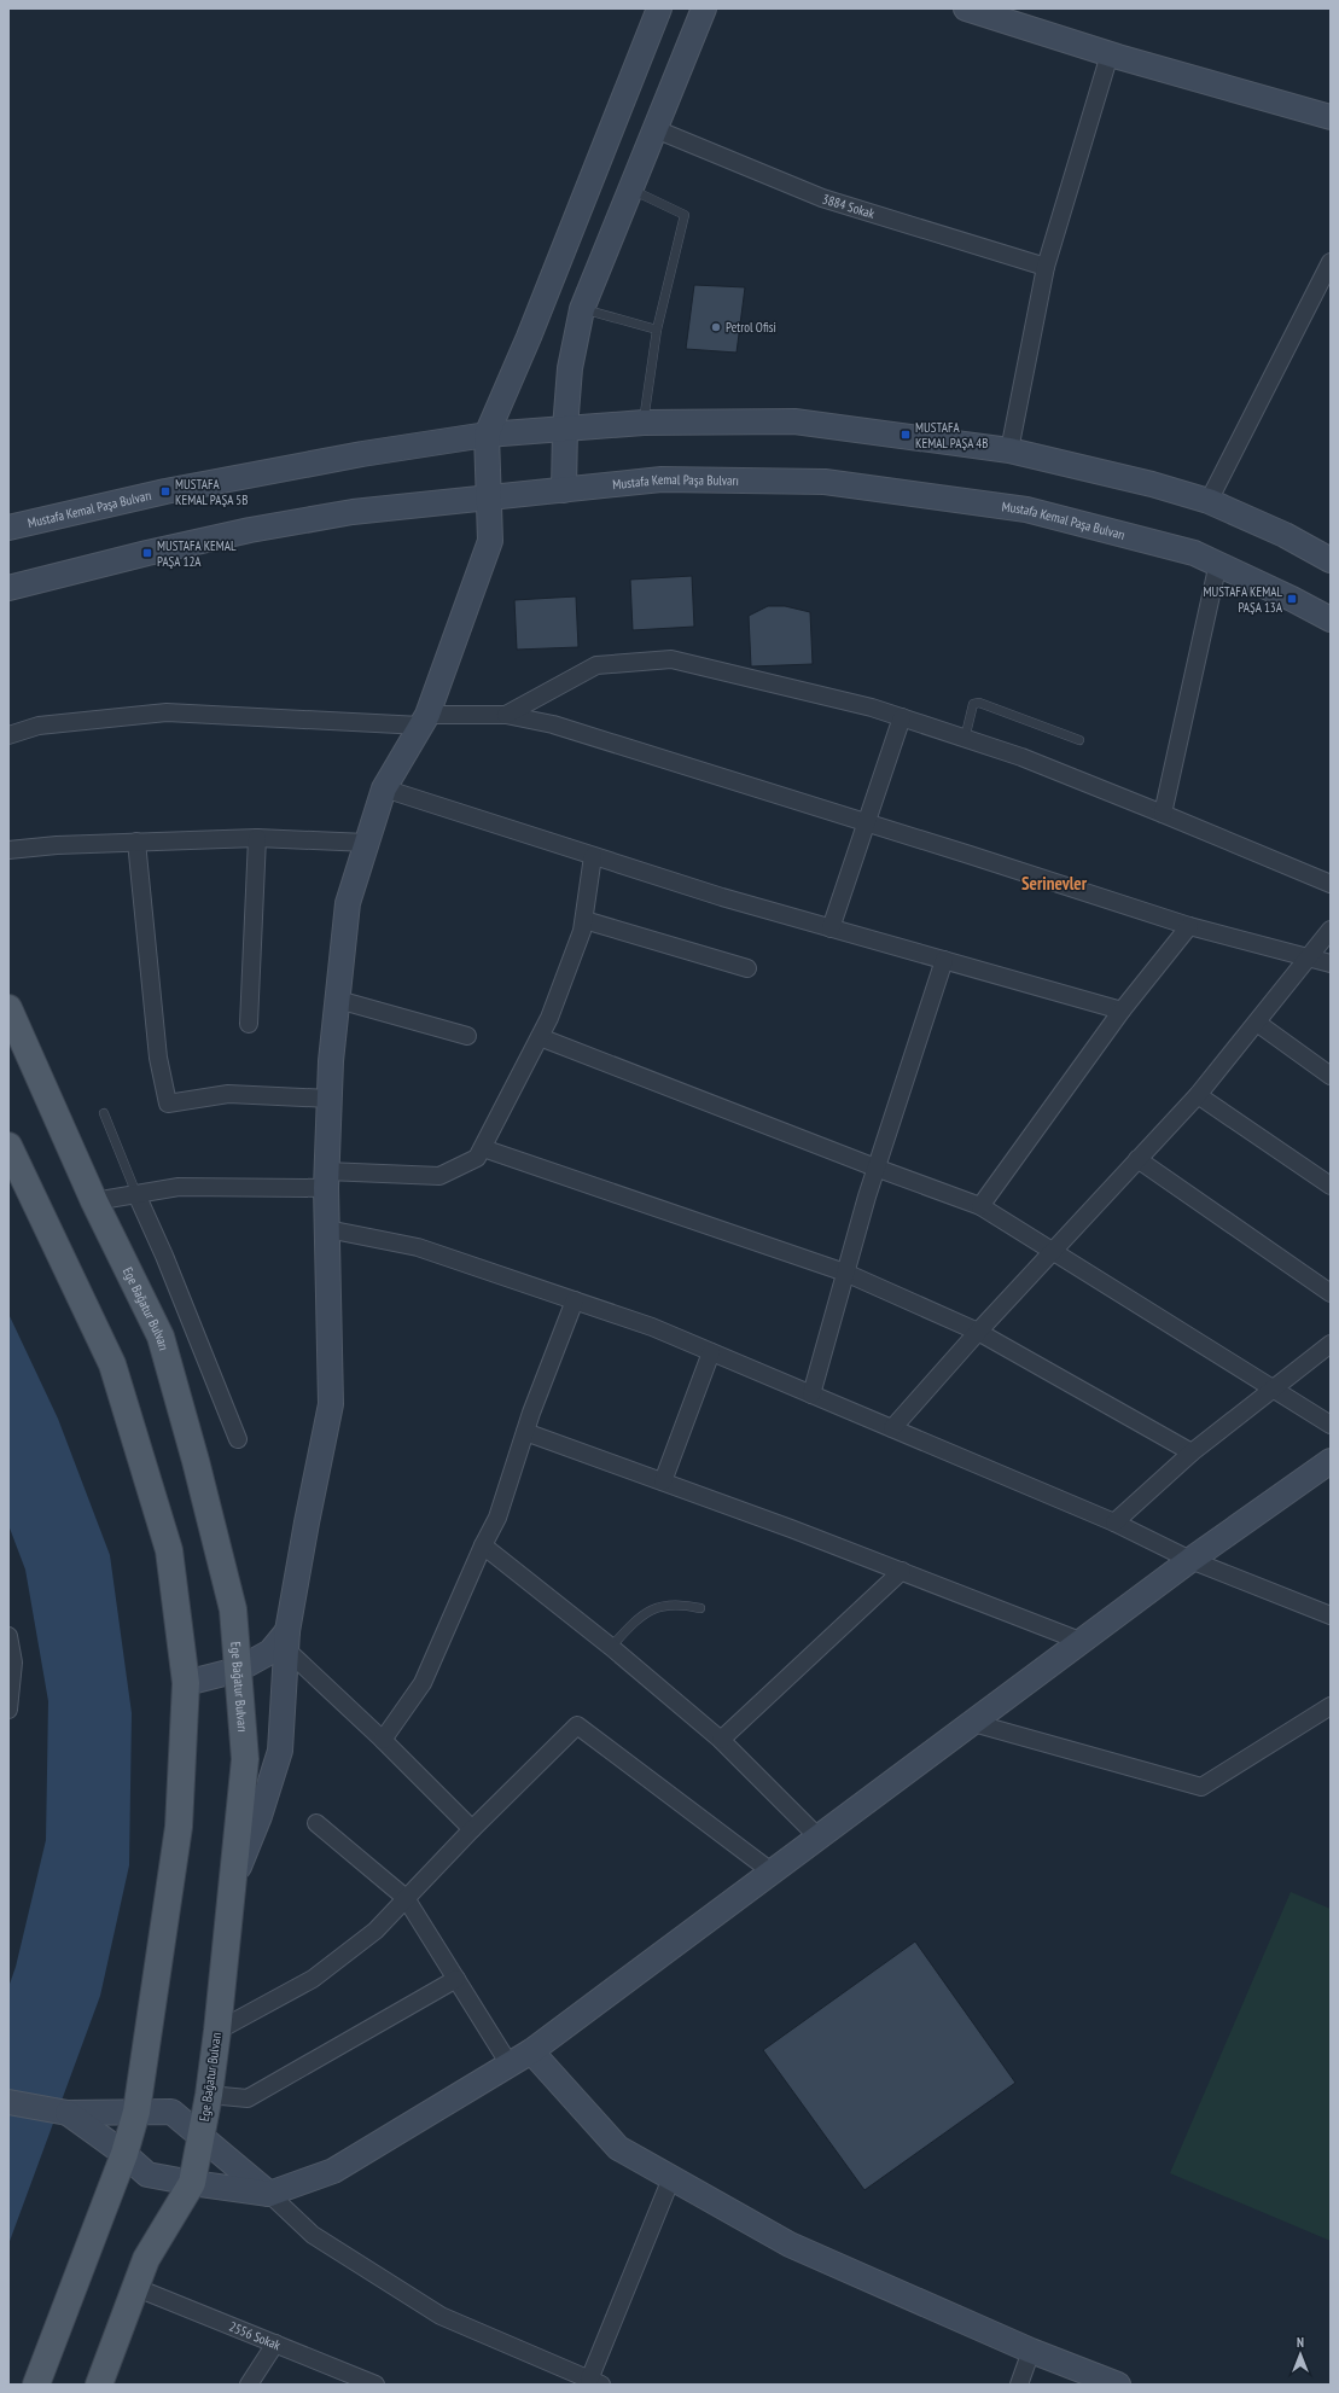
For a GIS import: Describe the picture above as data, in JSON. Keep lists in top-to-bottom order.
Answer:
{
  "streets": {
    "main road": ["Mustafa Kemal Paşa Bulvarı", "Ege Bağatur Bulvarı"],
    "street": ["3884 Sokak", "2556 Sokak"]
  },
  "crossings": [
    ["Ege Bağatur Bulvarı", "2556 Sokak"]
  ],
  "districts": ["Serinevler"],
  "places": {
    "other": ["Petrol Ofisi"],
    "transit": [
      "MUSTAFA KEMAL PAŞA 4B",
      "MUSTAFA KEMAL PAŞA 5B",
      "MUSTAFA KEMAL PAŞA 12A",
      "MUSTAFA KEMAL PAŞA 13A"
    ]
  },
  "north": "top"
}
